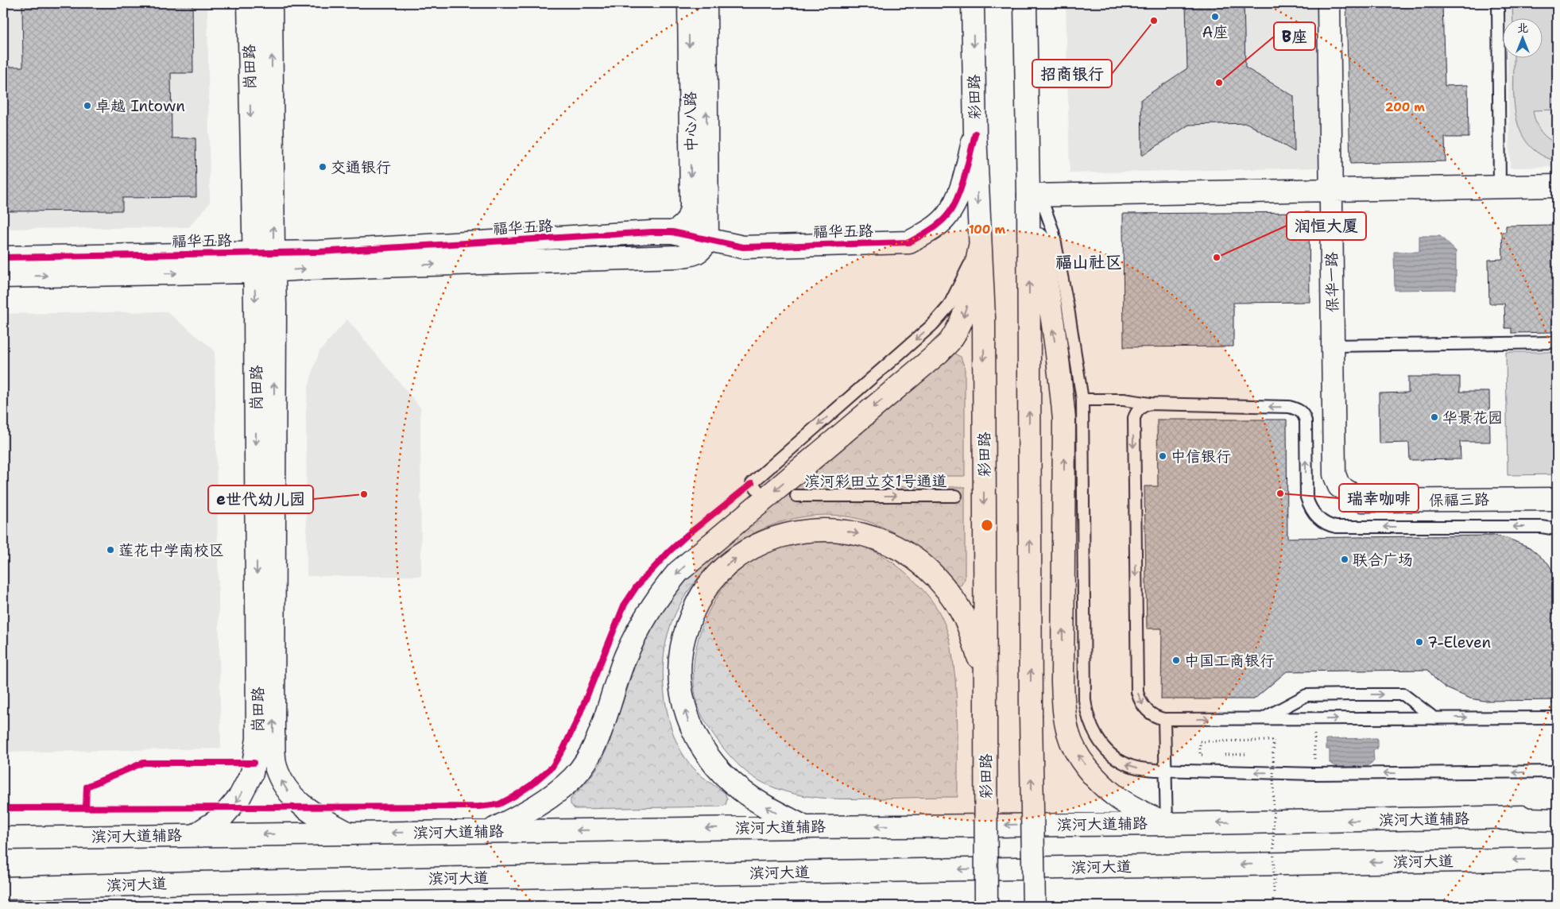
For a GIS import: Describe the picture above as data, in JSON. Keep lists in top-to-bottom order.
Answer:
{
  "streets": {
    "main road": [
      "岗田路",
      "彩田路",
      "中心八路",
      "福华五路",
      "保华一路",
      "保福三路",
      "滨河大道辅路",
      "滨河大道"
    ],
    "lane": ["滨河彩田立交1号通道"]
  },
  "crossings": [
    ["岗田路", "福华五路"],
    ["岗田路", "滨河大道辅路"],
    ["彩田路", "福华五路"],
    ["中心八路", "福华五路"],
    ["保华一路", "保福三路"]
  ],
  "one_way": ["滨河彩田立交1号通道", "滨河大道辅路", "滨河大道"],
  "districts": ["福山社区"],
  "places": [
    "A座",
    "招商银行",
    "B座",
    "卓越 Intown",
    "交通银行",
    "润恒大厦",
    "华景花园",
    "中信银行",
    "瑞幸咖啡",
    "e世代幼儿园",
    "莲花中学南校区",
    "联合广场",
    "7-Eleven",
    "中国工商银行"
  ],
  "north": "top",
  "rings": ["200 m", "100 m"]
}
